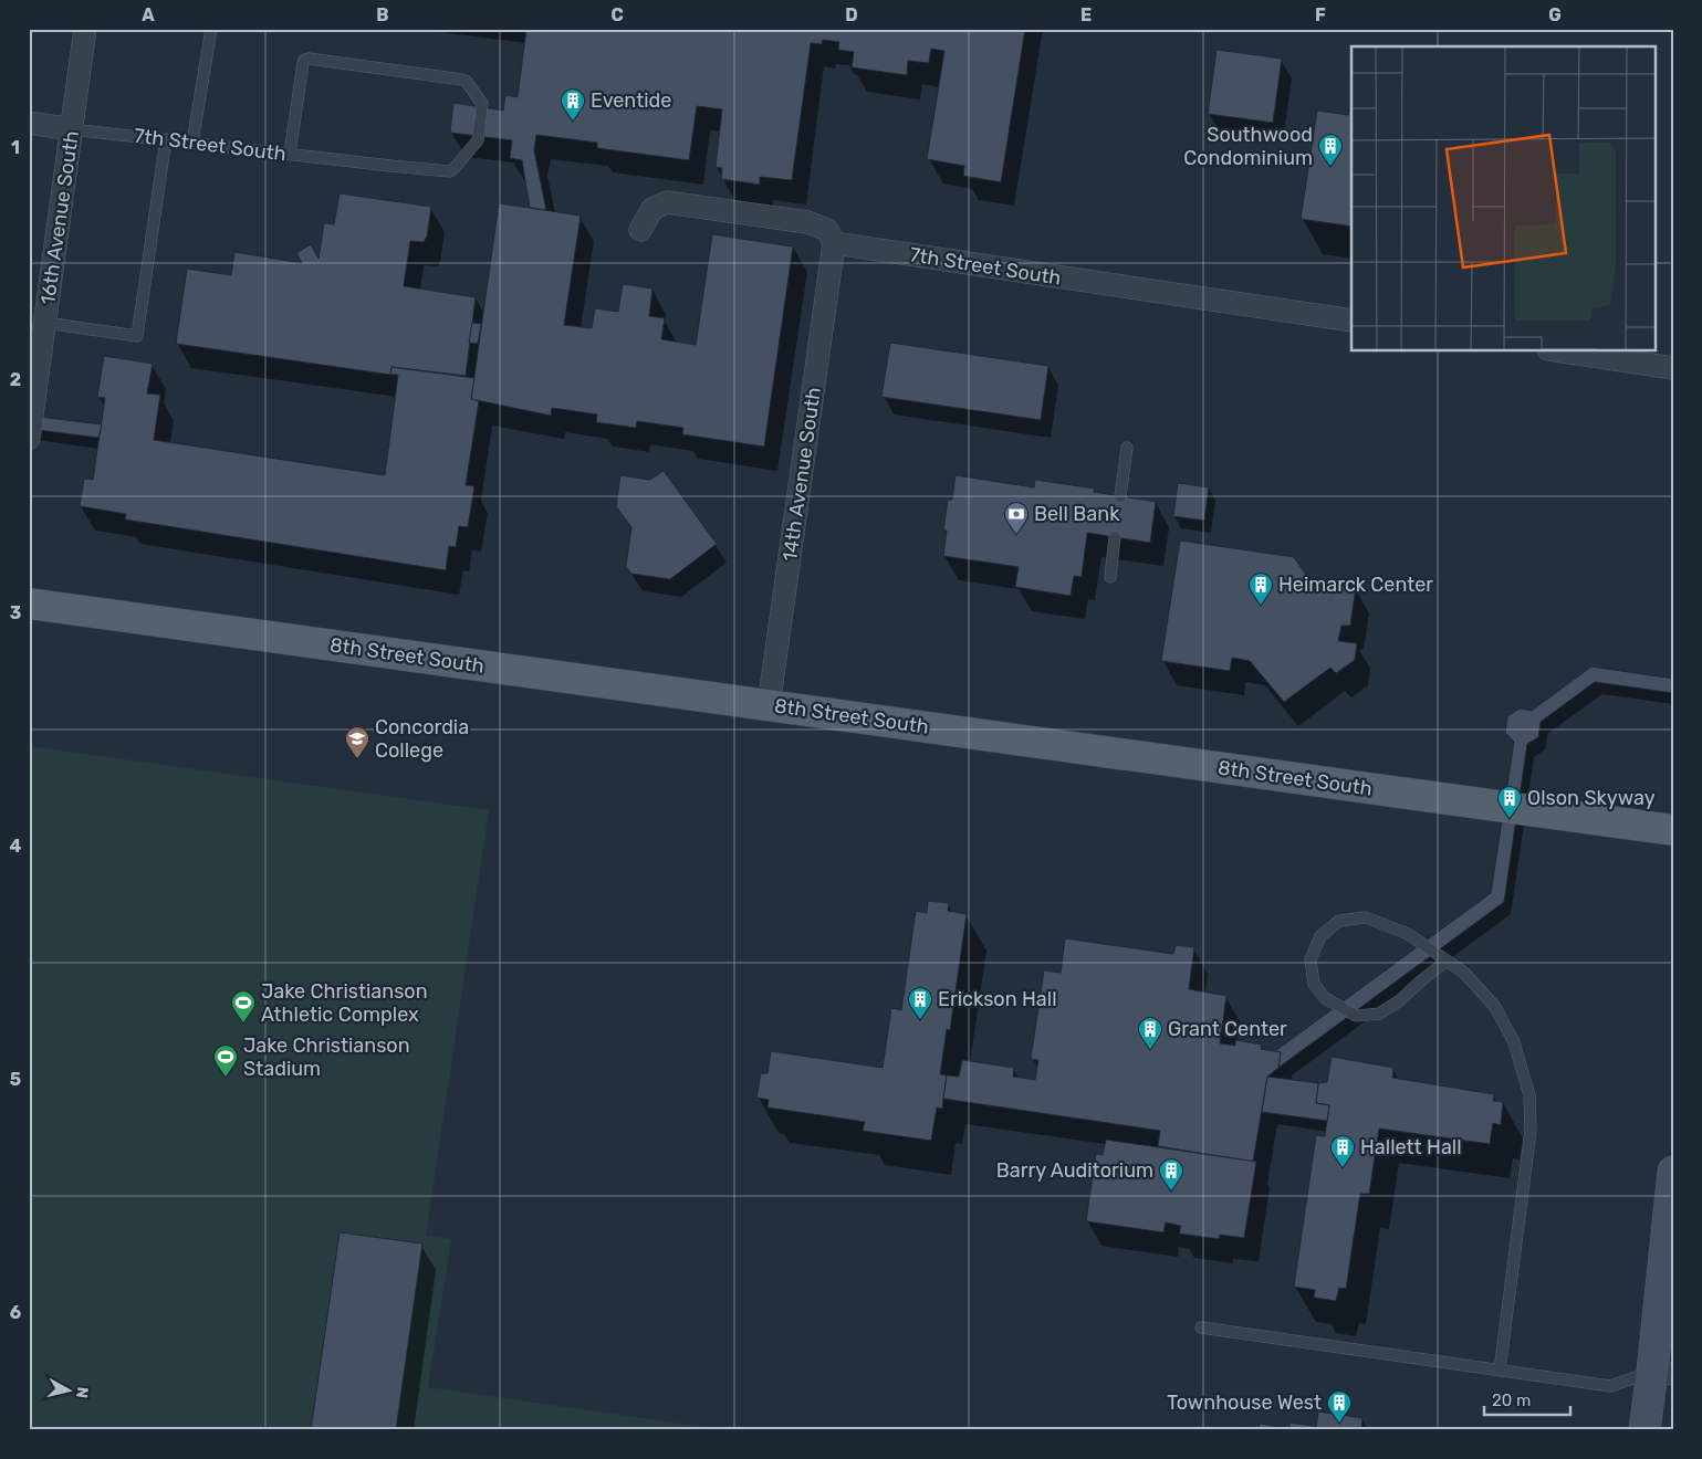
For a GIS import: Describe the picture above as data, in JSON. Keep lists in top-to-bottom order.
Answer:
{
  "streets": {
    "main road": ["8th Street South"],
    "street": ["7th Street South", "16th Avenue South", "14th Avenue South"]
  },
  "crossings": [
    ["7th Street South", "16th Avenue South"],
    ["7th Street South", "14th Avenue South"],
    ["14th Avenue South", "8th Street South"]
  ],
  "places": {
    "building": [
      "Eventide",
      "Southwood Condominium",
      "Heimarck Center",
      "Olson Skyway",
      "Erickson Hall",
      "Grant Center",
      "Hallett Hall",
      "Barry Auditorium",
      "Townhouse West"
    ],
    "bank": ["Bell Bank"],
    "school or university": ["Concordia College"],
    "sports": ["Jake Christianson Athletic Complex", "Jake Christianson Stadium"]
  },
  "scale_bar": "20 m",
  "north": "right",
  "grid": {
    "columns": [
      "A",
      "B",
      "C",
      "D",
      "E",
      "F",
      "G"
    ],
    "rows": [
      "1",
      "2",
      "3",
      "4",
      "5",
      "6"
    ]
  }
}
